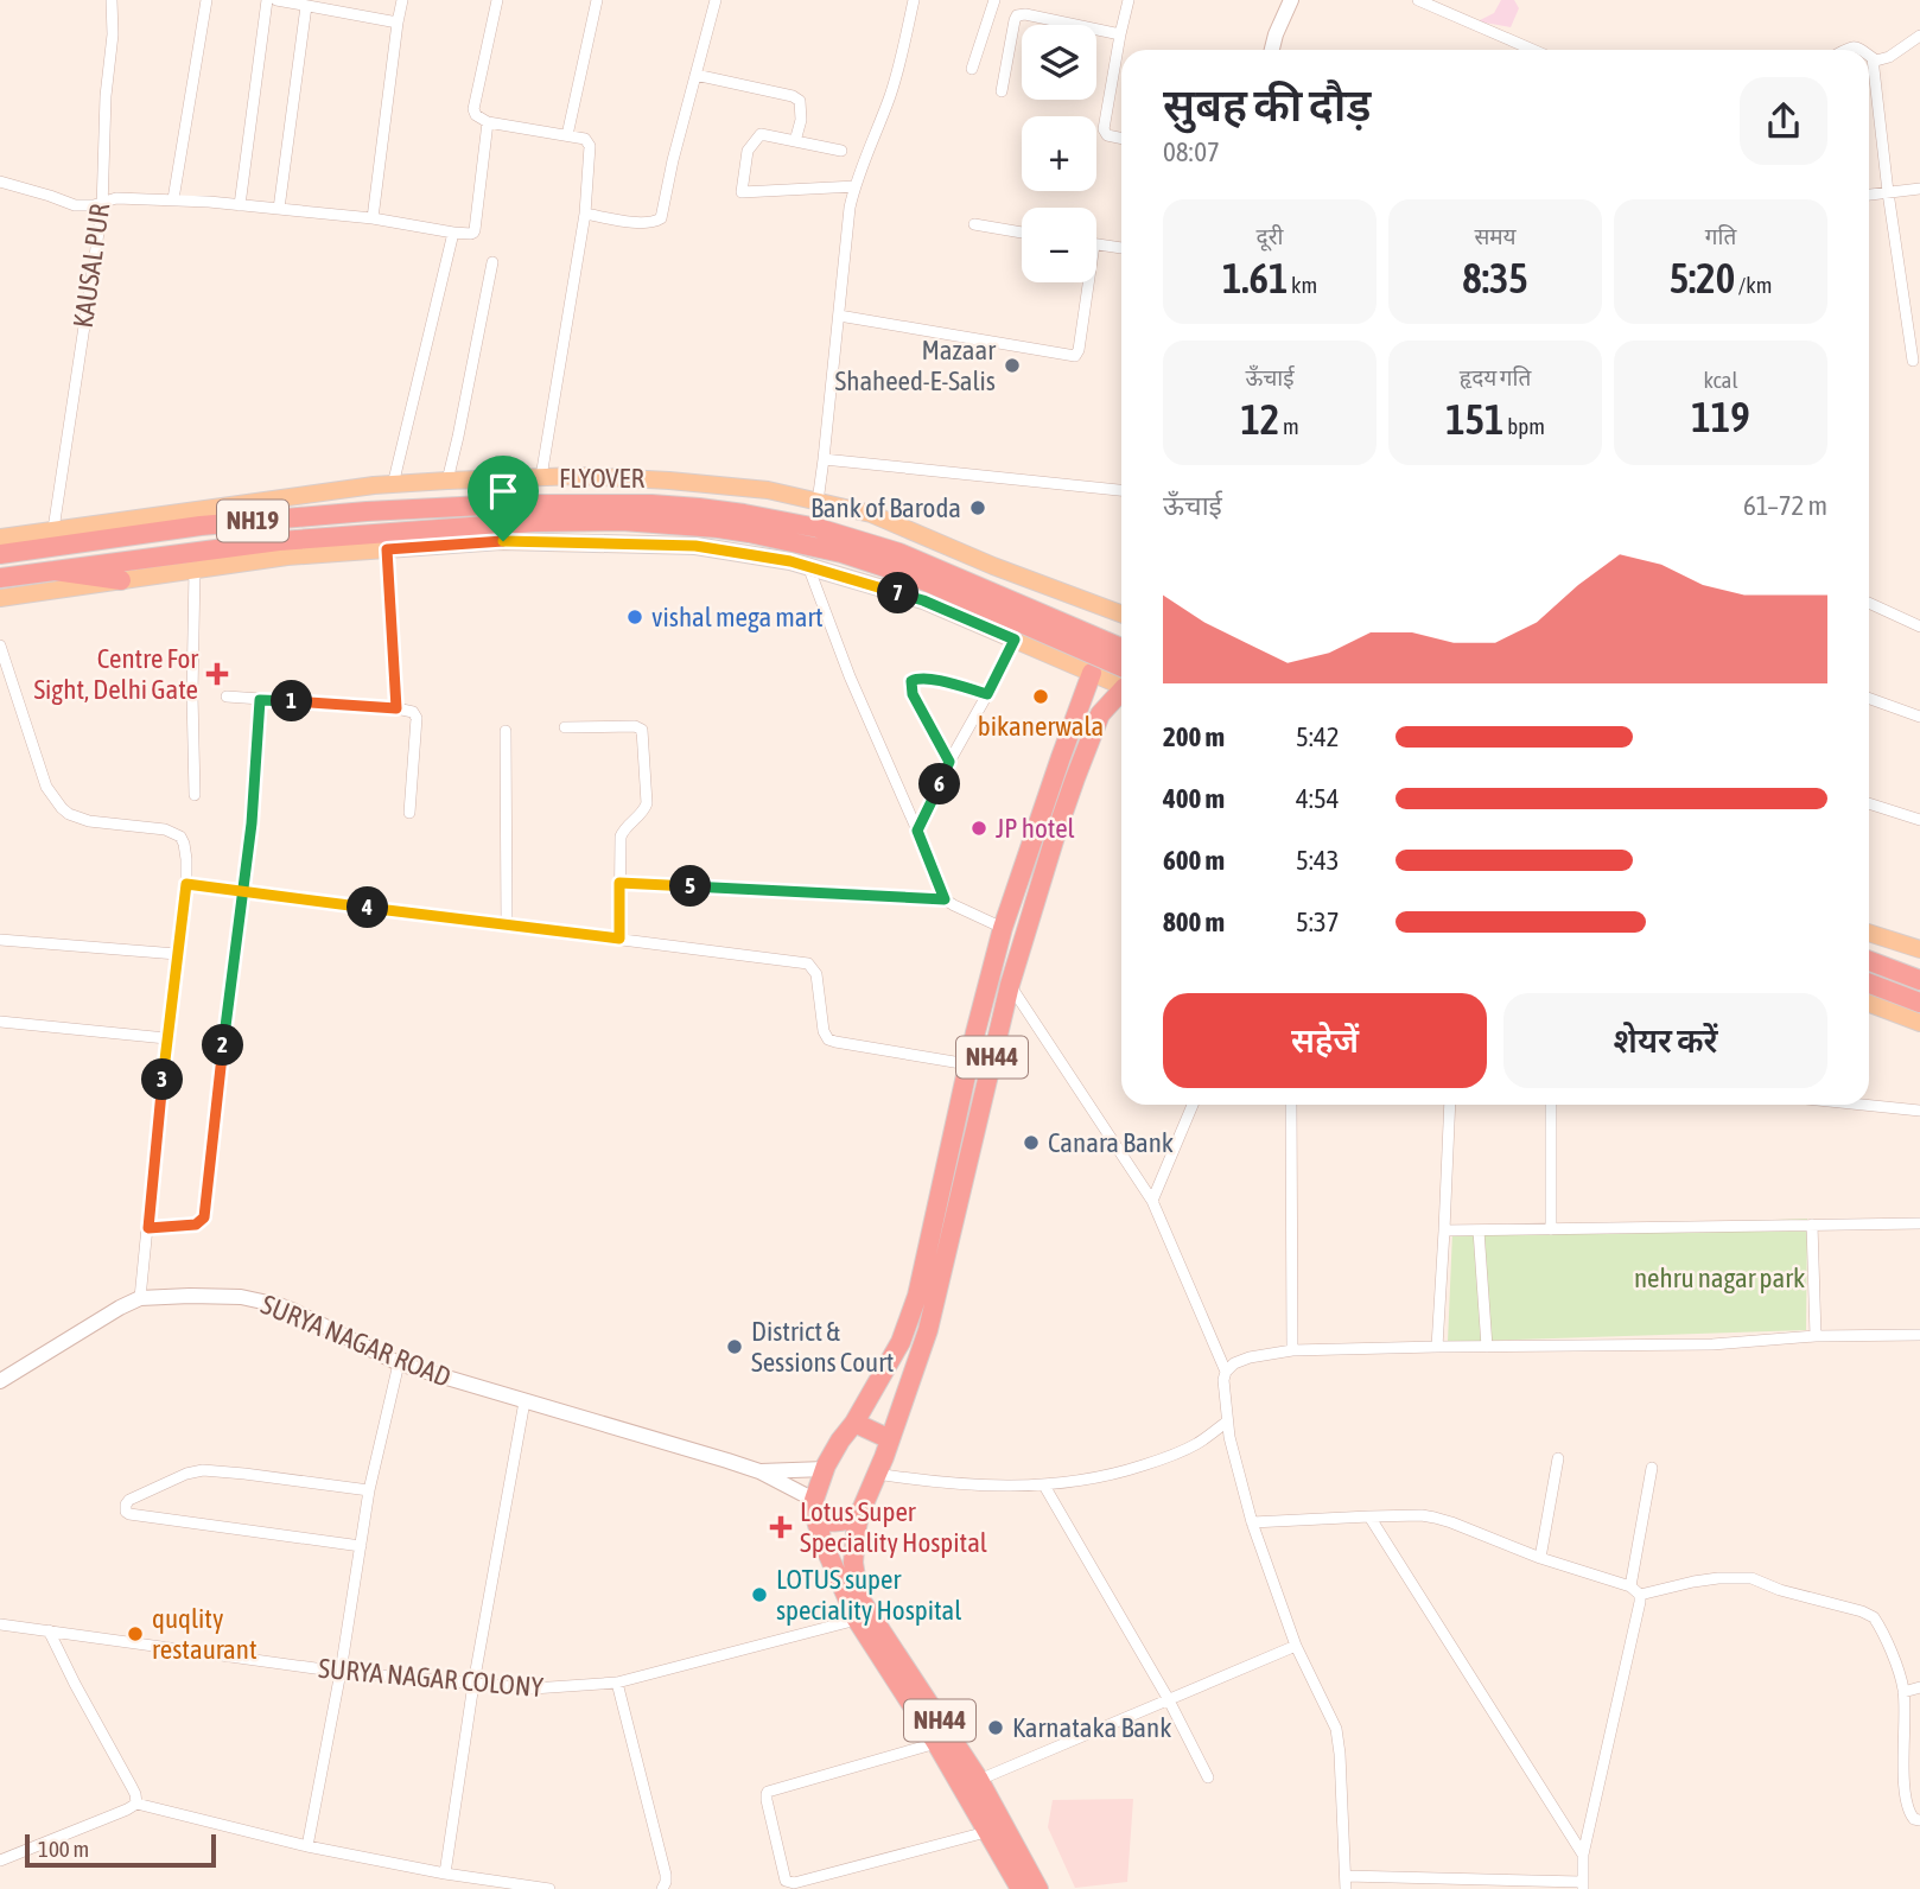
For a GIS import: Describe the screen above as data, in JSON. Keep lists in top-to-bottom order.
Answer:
{
  "streets": {
    "highway": ["FLYOVER", "NH19", "NH44"],
    "street": ["KAUSAL PUR", "SURYA NAGAR ROAD", "SURYA NAGAR COLONY"]
  },
  "crossings": [
    ["FLYOVER", "NH19"],
    ["NH44", "SURYA NAGAR ROAD"],
    ["NH44", "SURYA NAGAR COLONY"]
  ],
  "parks": ["nehru nagar park"],
  "places": {
    "other": [
      "Mazaar Shaheed-E-Salis",
      "Bank of Baroda",
      "vishal mega mart",
      "bikanerwala",
      "JP hotel",
      "Canara Bank",
      "District & Sessions Court",
      "LOTUS super speciality Hospital",
      "quqlity restaurant",
      "Karnataka Bank"
    ],
    "health": ["Centre For Sight, Delhi Gate", "Lotus Super Speciality Hospital"]
  },
  "scale_bar": "100 m",
  "page": {
    "map_buttons": ["+", "−"],
    "heading": ["सुबह की दौड़", "08:07"],
    "stats": [
      ["दूरी", "1.61 km"],
      ["समय", "8:35"],
      ["गति", "5:20 /km"],
      ["ऊँचाई", "12 m"],
      ["हृदय गति", "151 bpm"],
      ["kcal", "119"]
    ],
    "chart": ["ऊँचाई", "61–72 m"],
    "pins": [
      "7",
      "1",
      "6",
      "5",
      "4",
      "2",
      "3"
    ],
    "list": [
      {
        "name": "200 m",
        "note": "5:42"
      },
      {
        "name": "400 m",
        "note": "4:54"
      },
      {
        "name": "600 m",
        "note": "5:43"
      },
      {
        "name": "800 m",
        "note": "5:37"
      }
    ],
    "buttons": ["सहेजें", "शेयर करें"],
    "scale": "100 m"
  }
}
